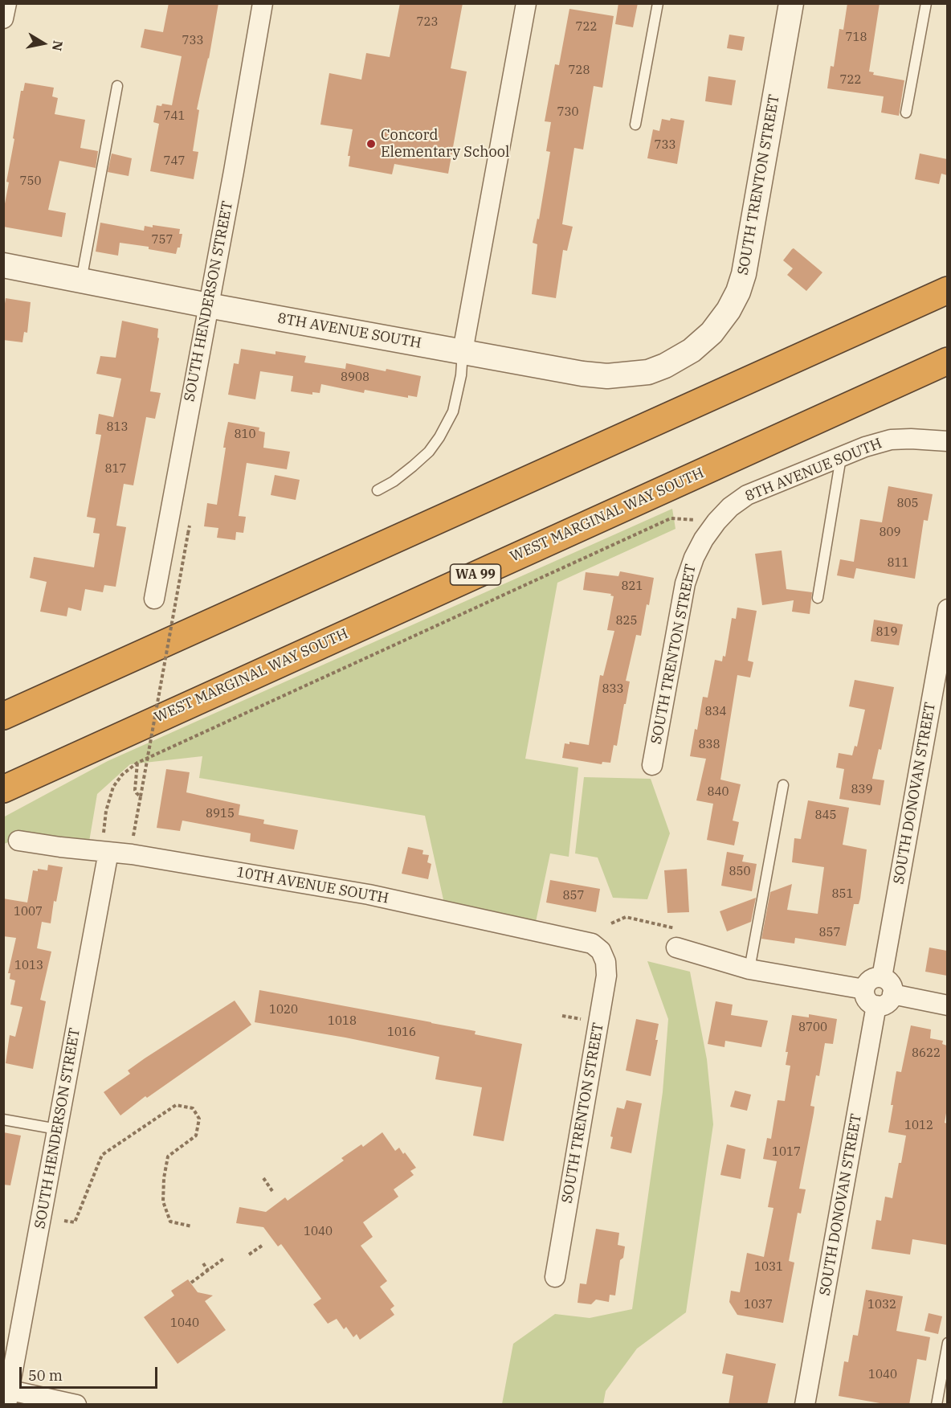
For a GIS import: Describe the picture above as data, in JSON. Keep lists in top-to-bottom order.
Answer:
{
  "streets": {
    "highway": ["WEST MARGINAL WAY SOUTH", "WA 99"],
    "street": [
      "SOUTH TRENTON STREET",
      "SOUTH HENDERSON STREET",
      "8TH AVENUE SOUTH",
      "SOUTH DONOVAN STREET",
      "10TH AVENUE SOUTH"
    ]
  },
  "crossings": [
    ["SOUTH TRENTON STREET", "8TH AVENUE SOUTH"],
    ["SOUTH TRENTON STREET", "10TH AVENUE SOUTH"],
    ["SOUTH HENDERSON STREET", "8TH AVENUE SOUTH"],
    ["SOUTH HENDERSON STREET", "10TH AVENUE SOUTH"]
  ],
  "places": ["Concord Elementary School"],
  "house_numbers": [
    "723",
    "722",
    "718",
    "733",
    "728",
    "722",
    "730",
    "741",
    "733",
    "747",
    "750",
    "757",
    "8908",
    "813",
    "810",
    "817",
    "805",
    "809",
    "811",
    "821",
    "825",
    "819",
    "833",
    "834",
    "838",
    "839",
    "840",
    "8915",
    "845",
    "850",
    "851",
    "857",
    "1007",
    "857",
    "1013",
    "1020",
    "1018",
    "8700",
    "1016",
    "8622",
    "1012",
    "1017",
    "1040",
    "1031",
    "1037",
    "1032",
    "1040",
    "1040"
  ],
  "scale_bar": "50 m",
  "north": "right"
}
